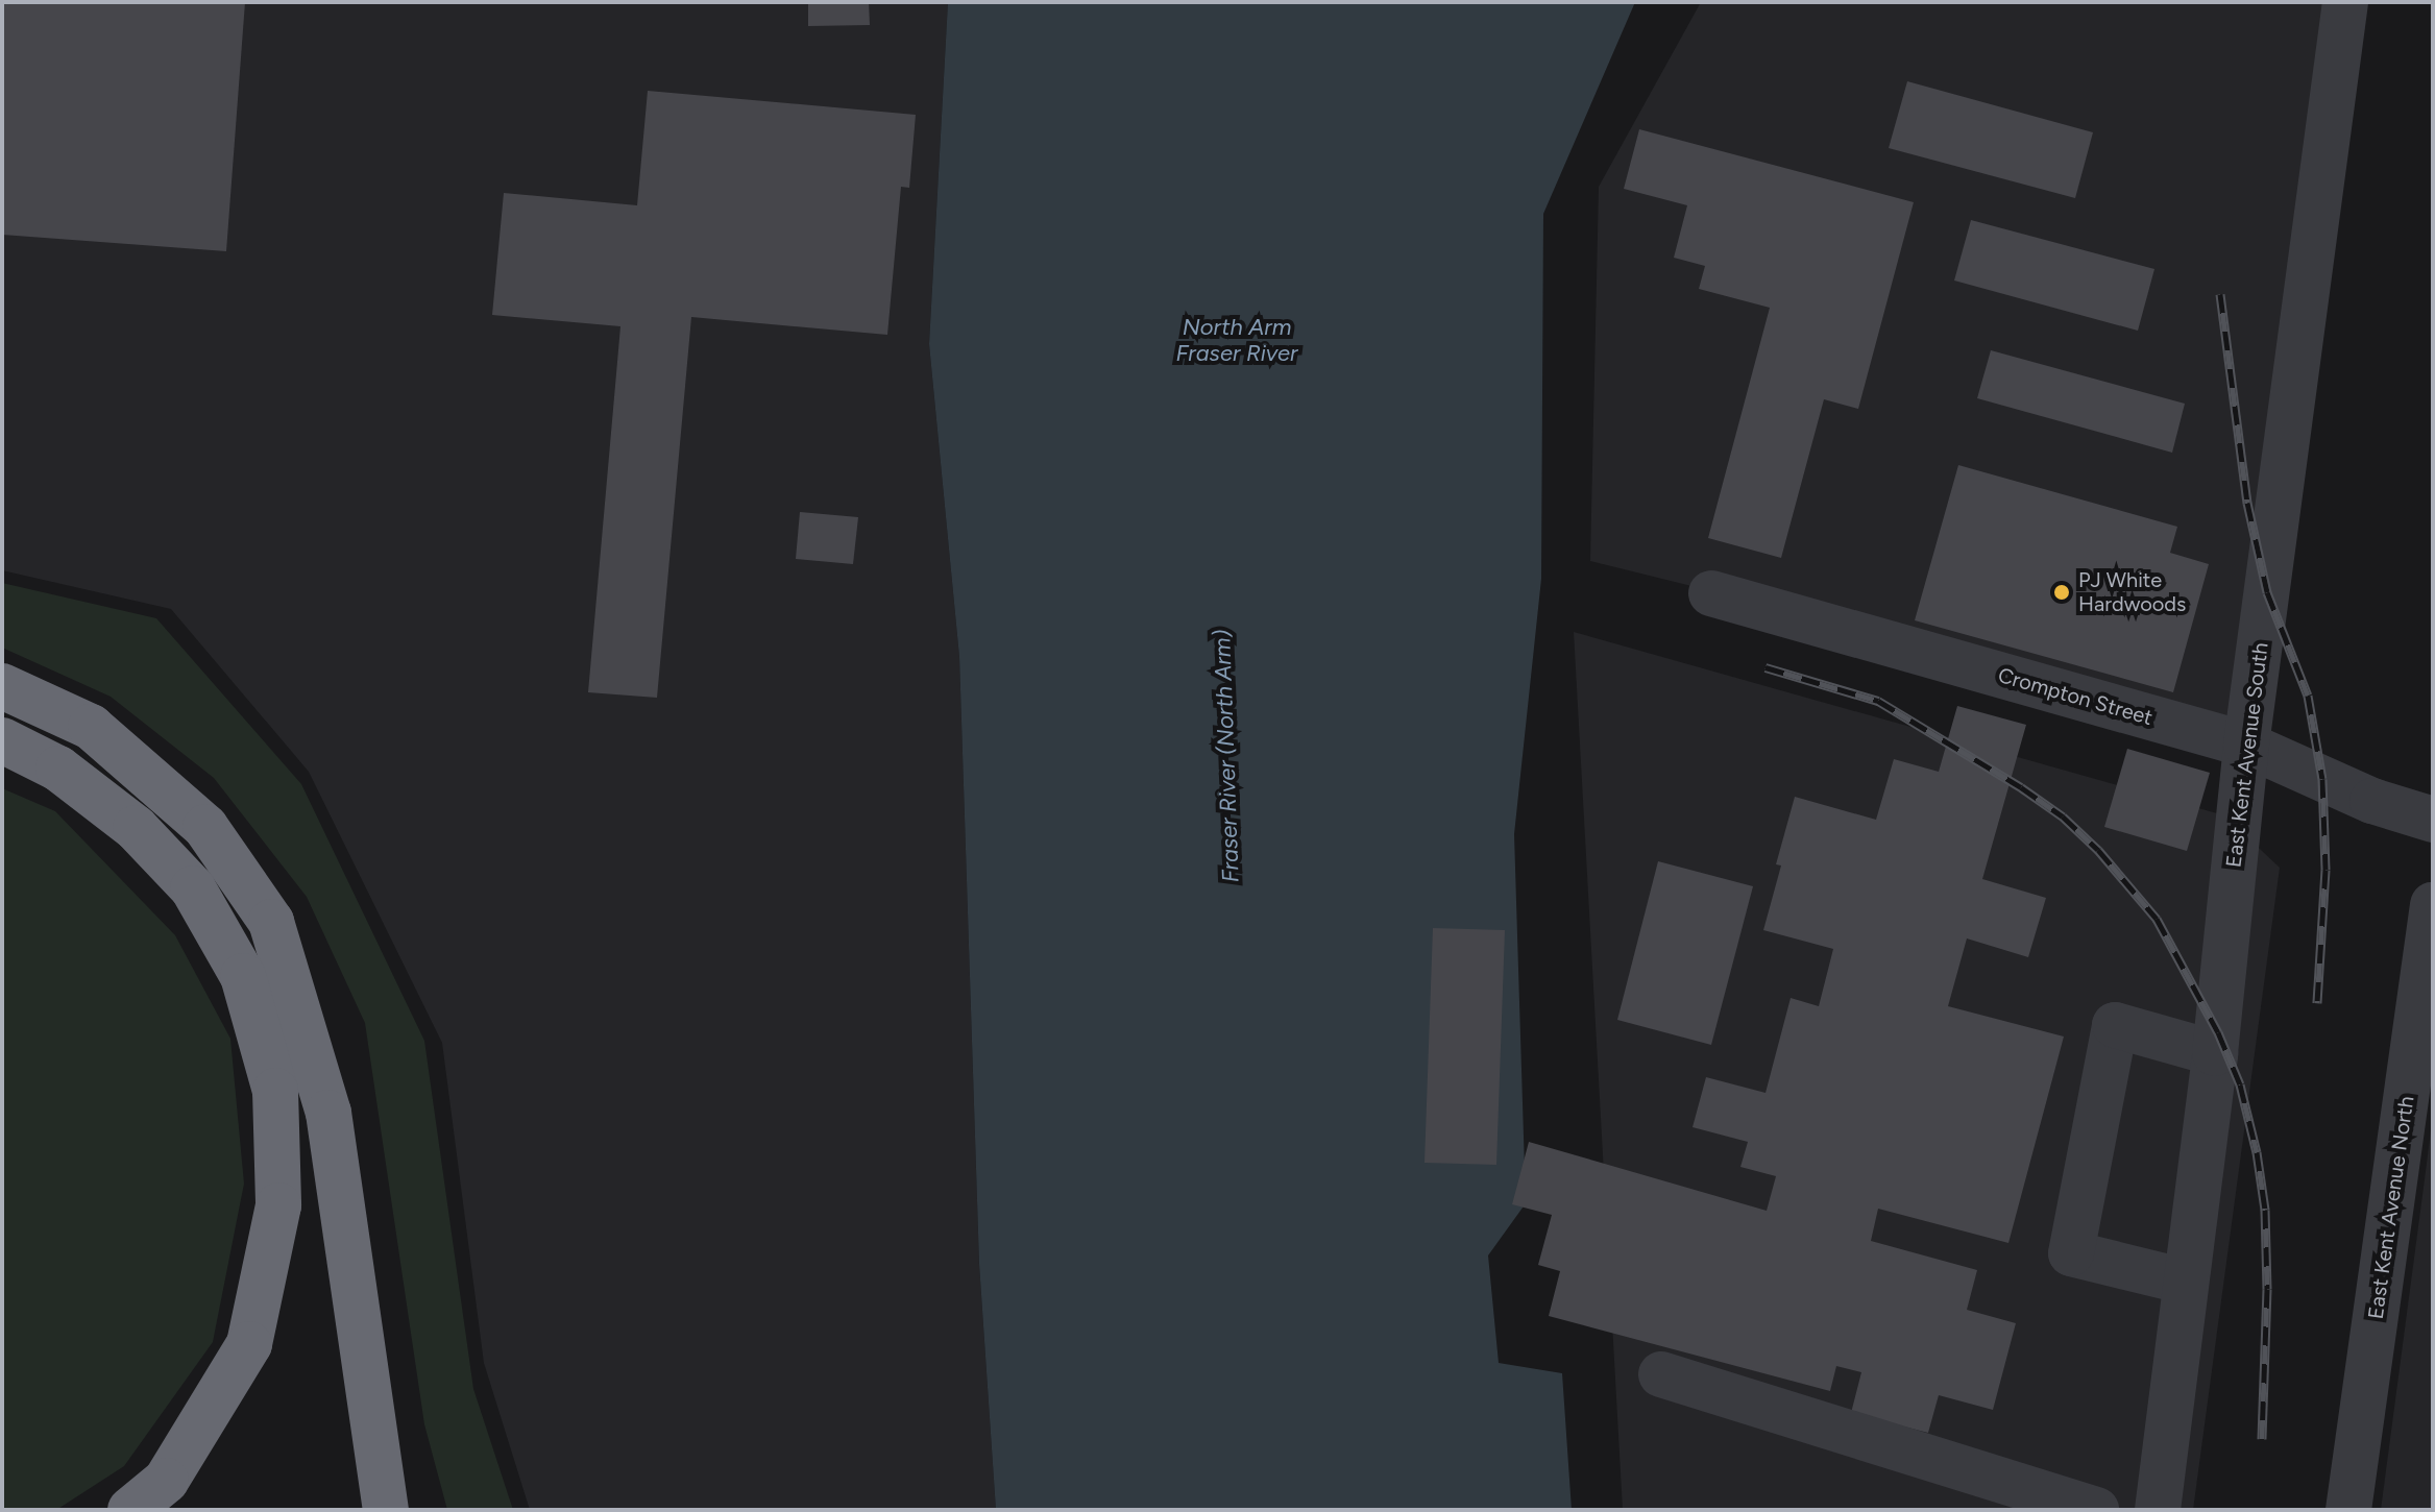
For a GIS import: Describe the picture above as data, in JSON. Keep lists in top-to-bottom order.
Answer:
{
  "streets": {
    "street": ["Crompton Street", "East Kent Avenue South", "East Kent Avenue North"]
  },
  "crossings": [
    ["Crompton Street", "East Kent Avenue South"]
  ],
  "water": ["North Arm Fraser River", "Fraser River (North Arm)"],
  "places": ["PJ White Hardwoods"]
}
